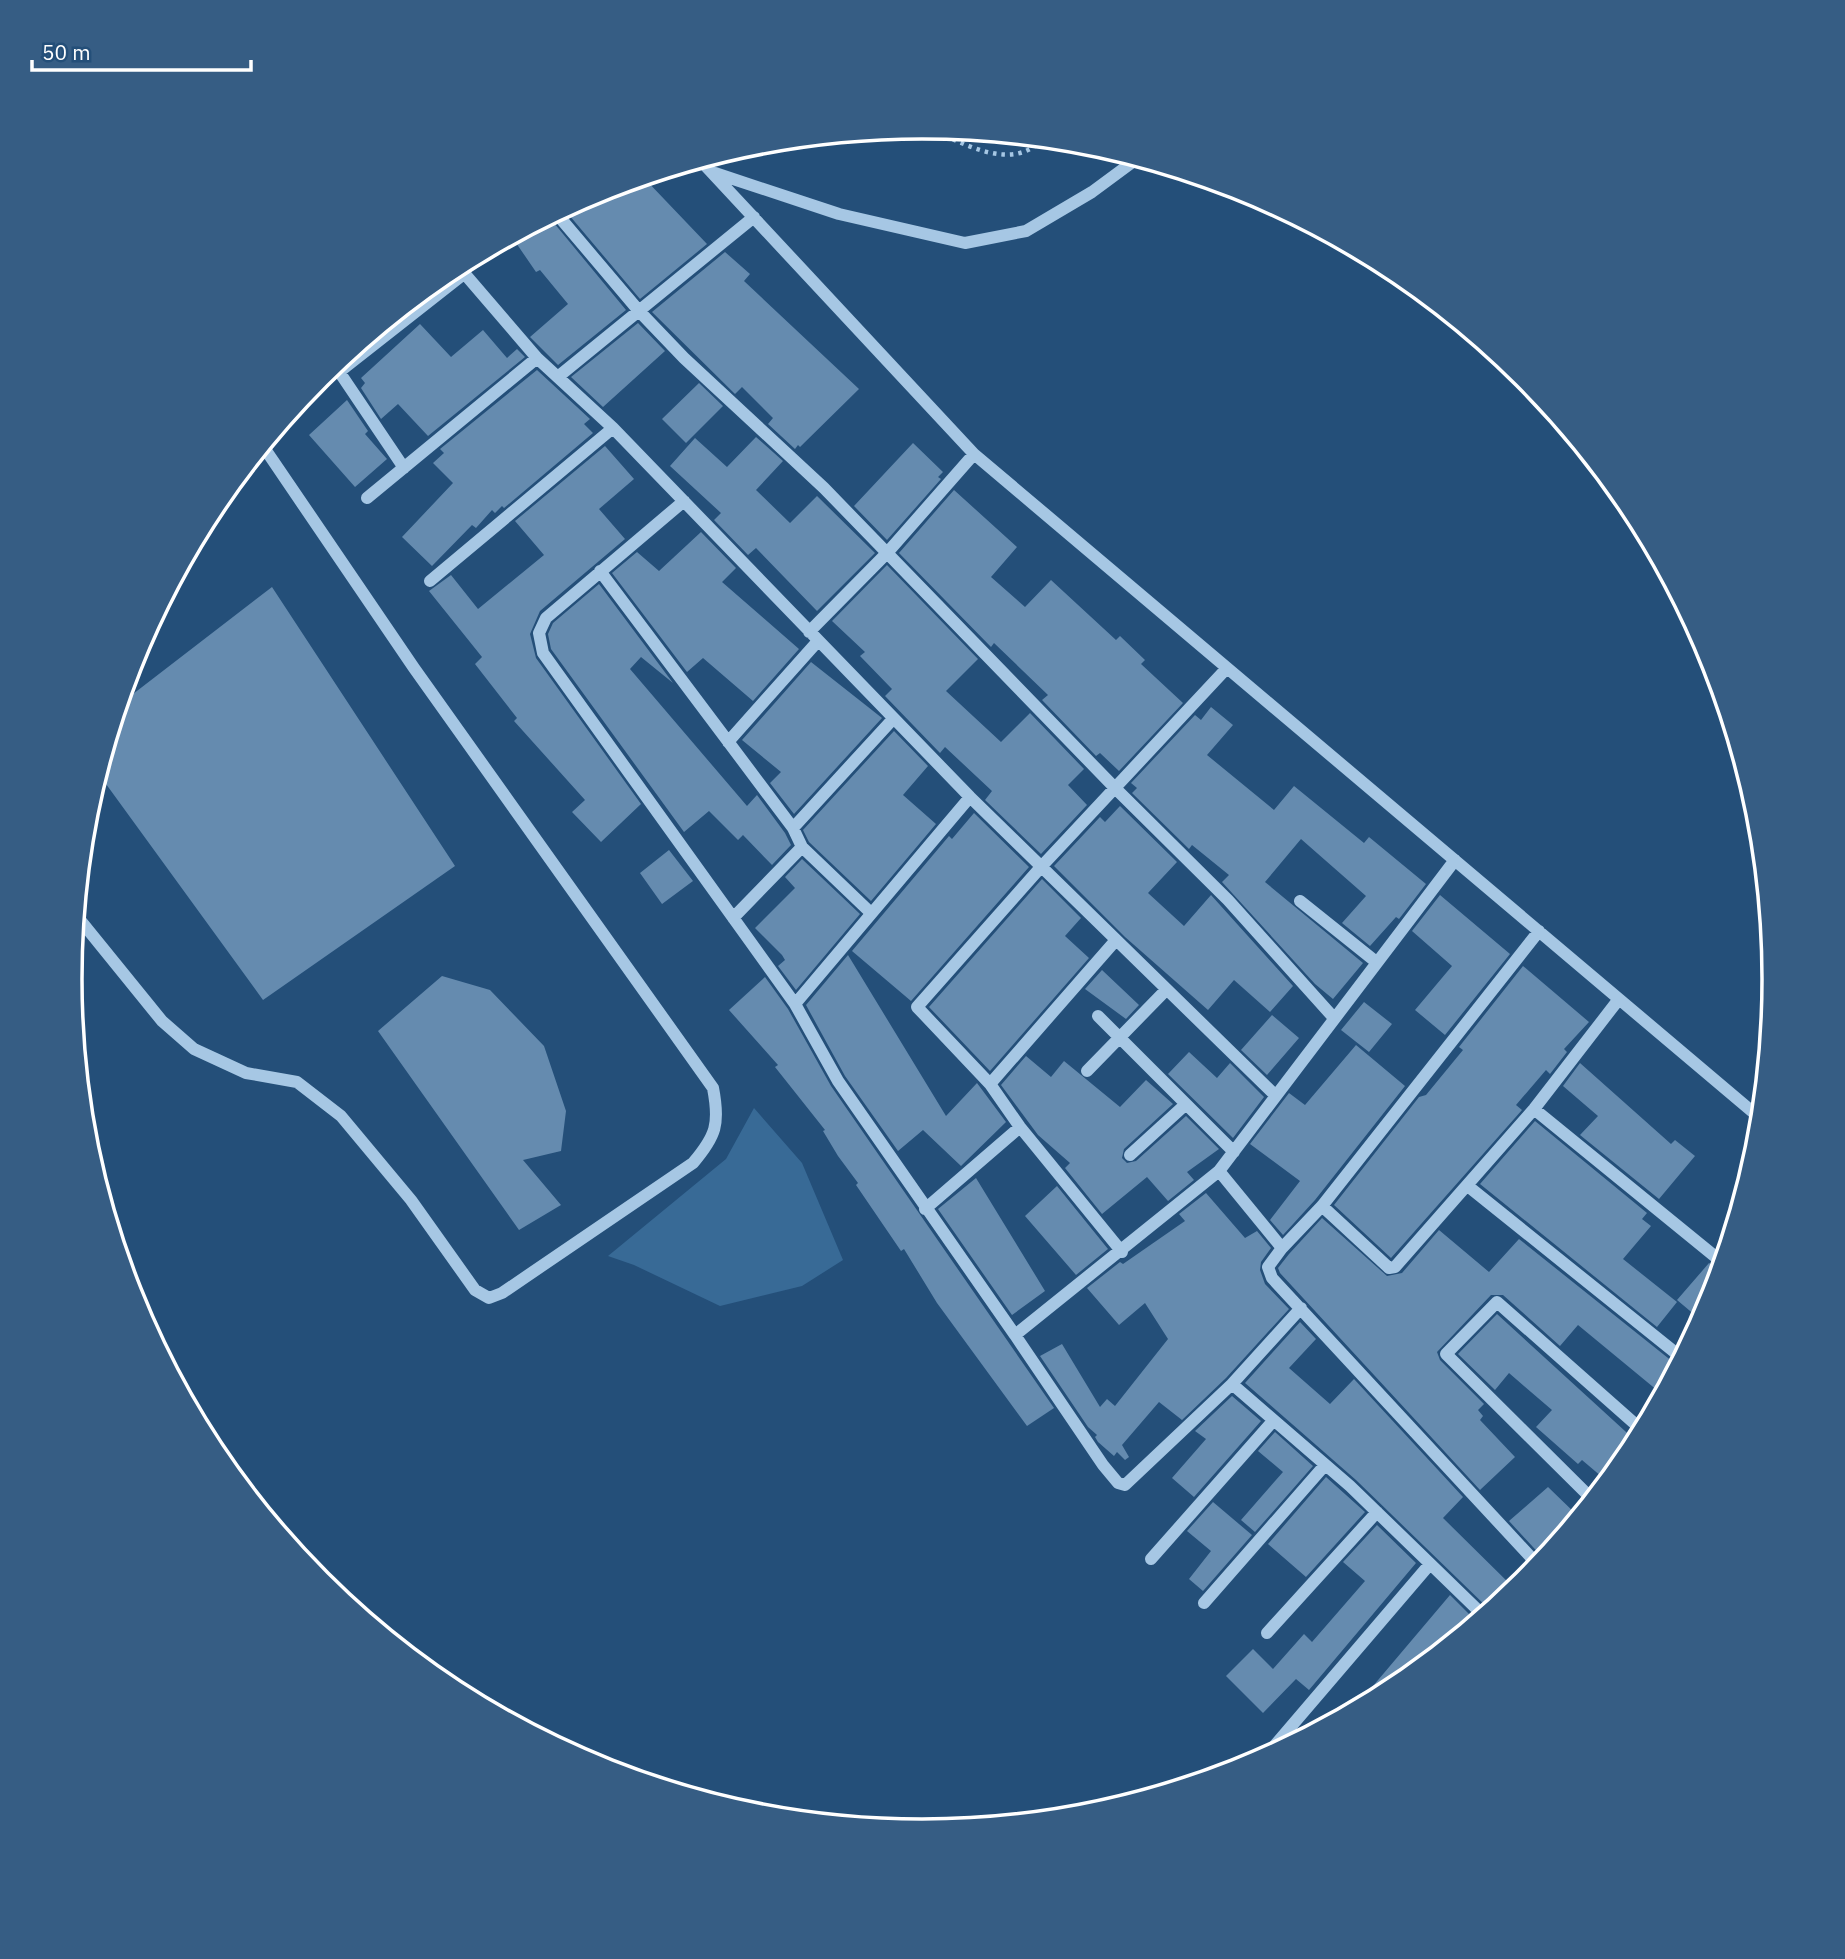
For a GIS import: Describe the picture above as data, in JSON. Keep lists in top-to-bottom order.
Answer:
{
  "scale_bar": "50 m"
}
